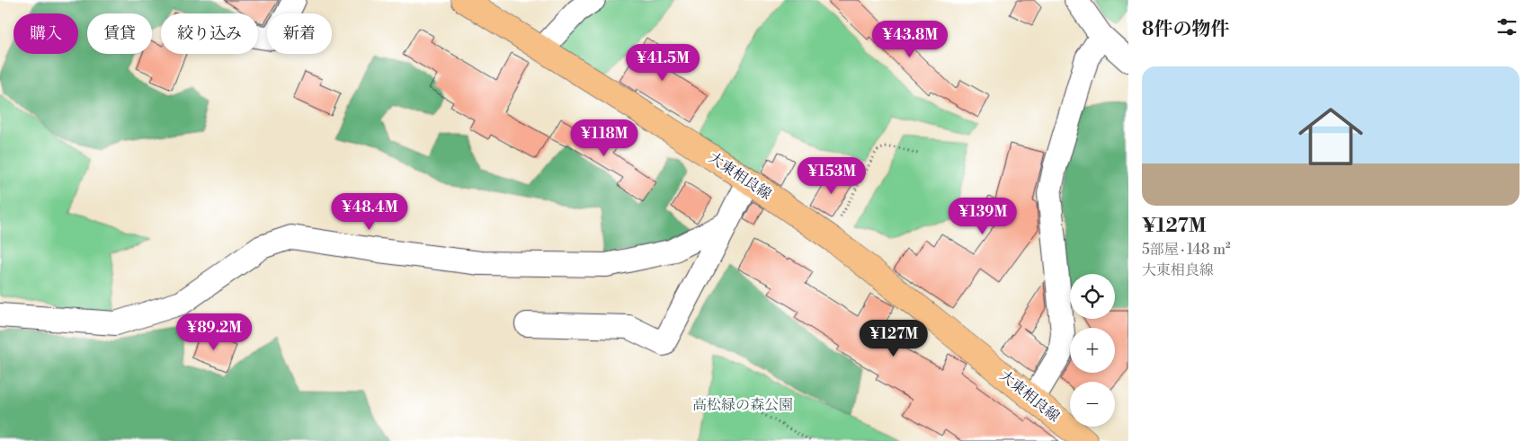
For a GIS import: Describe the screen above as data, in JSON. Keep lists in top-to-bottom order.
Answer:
{
  "streets": {
    "main road": ["大東相良線"]
  },
  "parks": ["高松緑の森公園"],
  "page": {
    "heading": "8件の物件",
    "chip": [
      "購入",
      "賃貸",
      "絞り込み",
      "新着"
    ],
    "price": [
      "¥43.8M",
      "¥41.5M",
      "¥118M",
      "¥153M",
      "¥48.4M",
      "¥139M",
      "¥89.2M",
      "¥127M"
    ],
    "list": [
      {
        "name": "¥127M",
        "note": "5部屋 · 148 m² · 大東相良線"
      }
    ],
    "map_buttons": ["+", "−"]
  }
}
